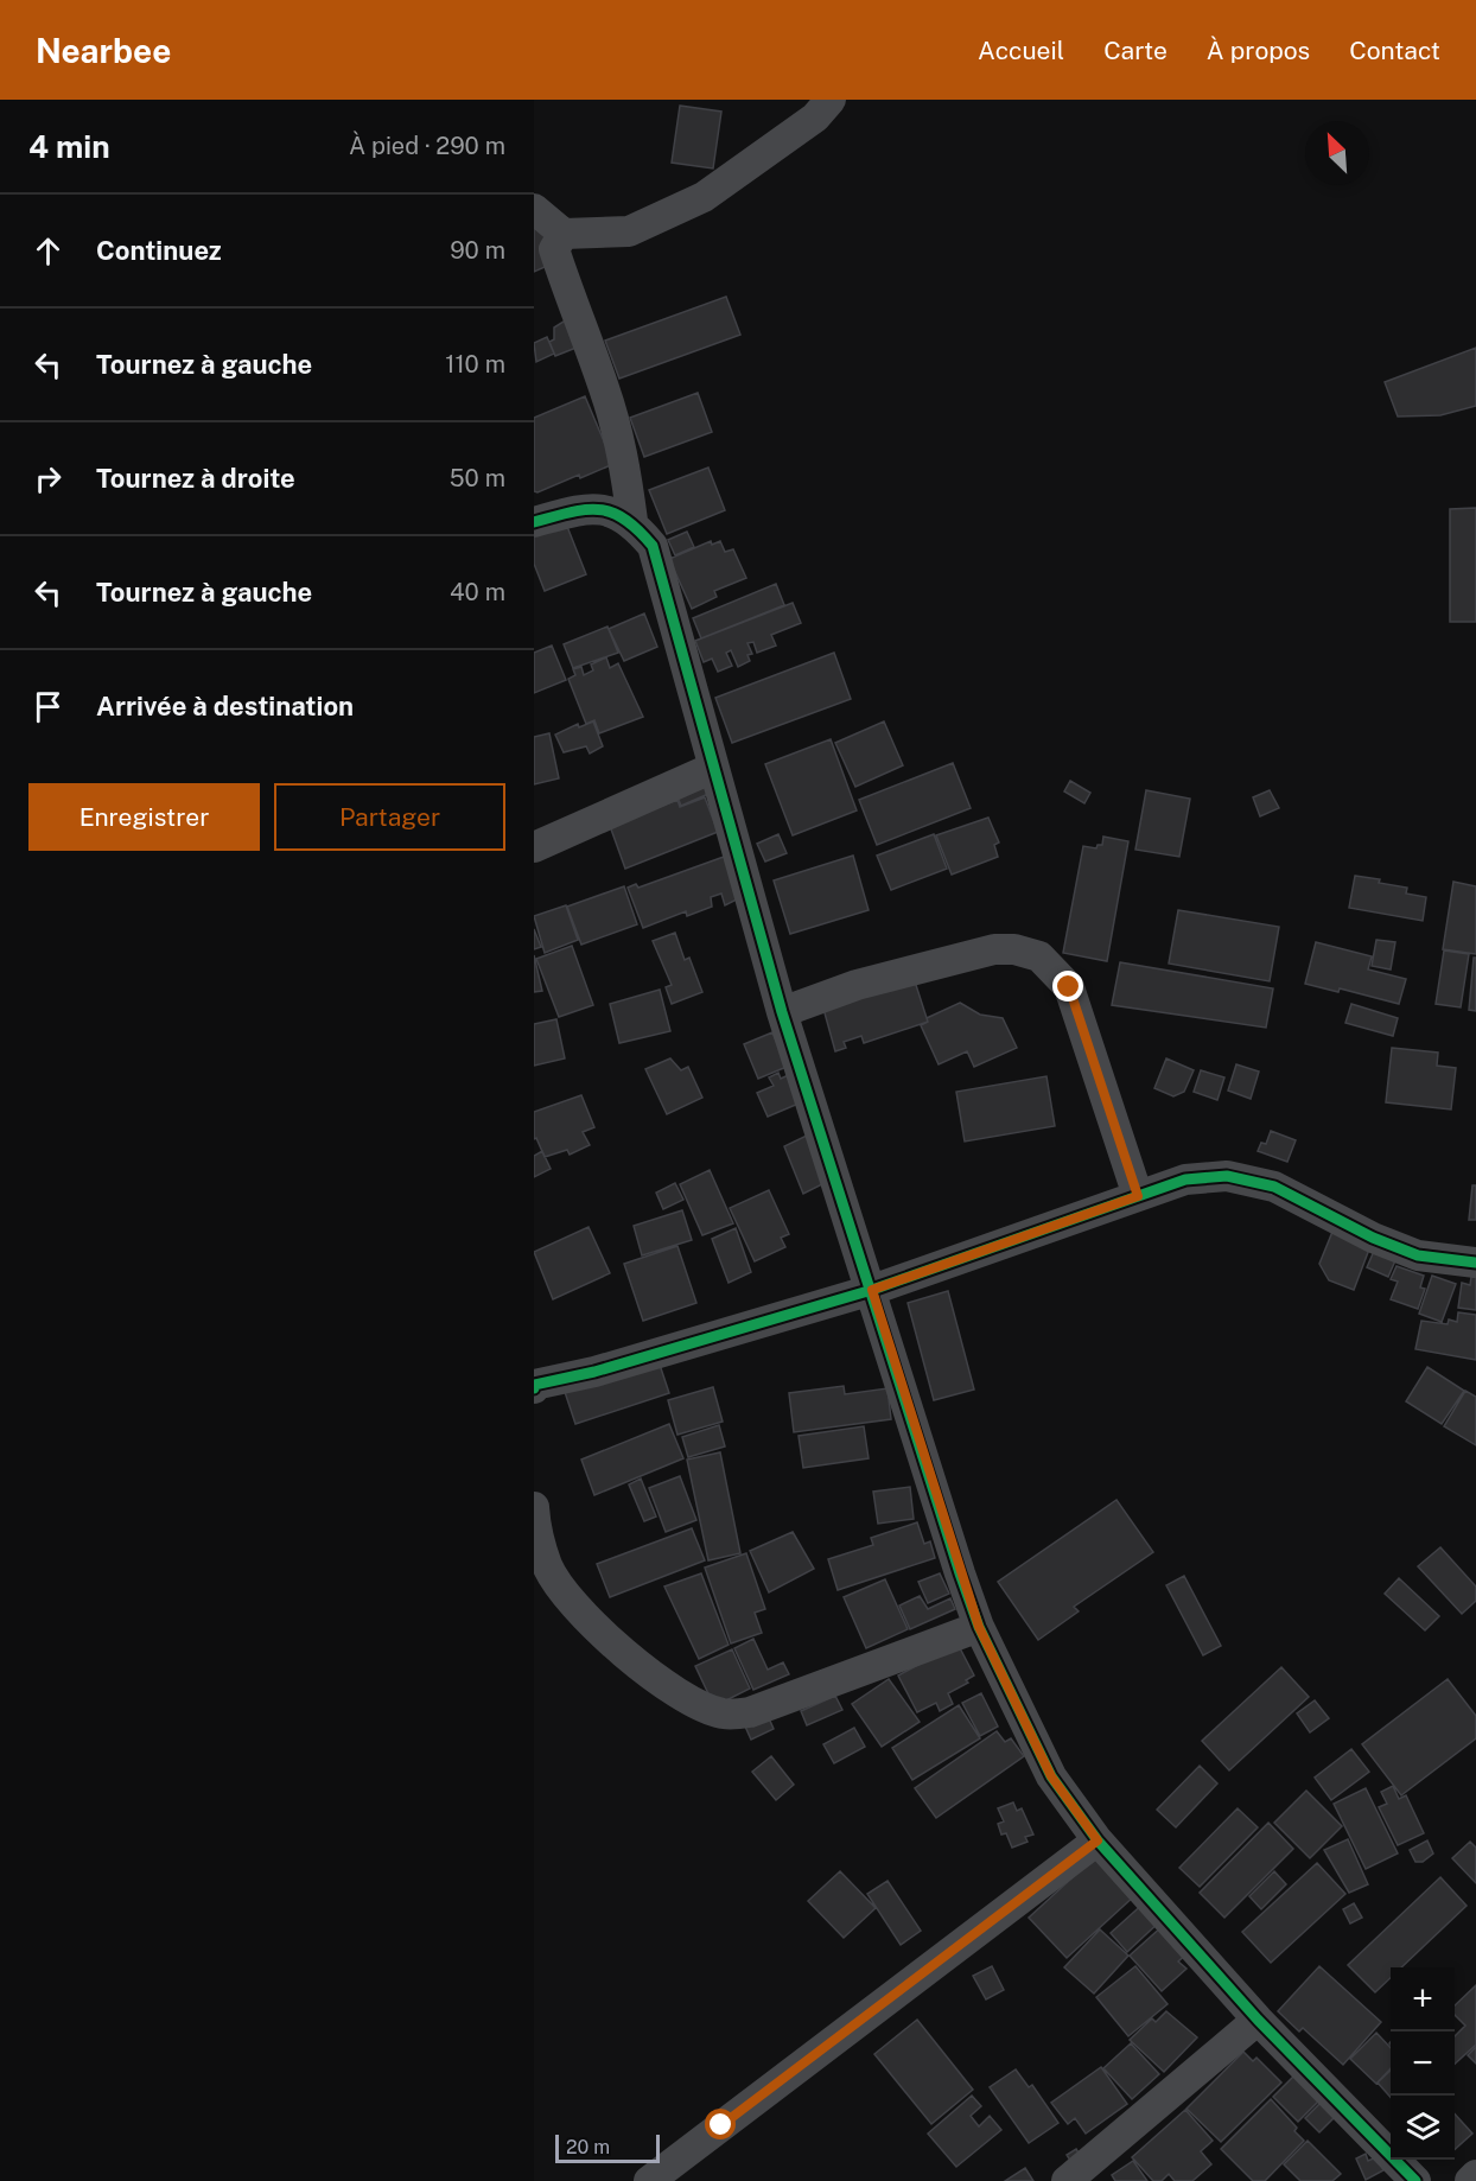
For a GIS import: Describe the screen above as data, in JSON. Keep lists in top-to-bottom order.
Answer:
{
  "scale_bar": "20 m",
  "north": "top left",
  "page": {
    "header": "Nearbee",
    "nav": [
      "Accueil",
      "Carte",
      "À propos",
      "Contact"
    ],
    "heading": ["4 min", "À pied · 290 m"],
    "list": [
      ["Continuez", "90 m"],
      ["Tournez à gauche", "110 m"],
      ["Tournez à droite", "50 m"],
      ["Tournez à gauche", "40 m"],
      "Arrivée à destination"
    ],
    "buttons": ["Enregistrer", "Partager"],
    "map_buttons": ["+", "−"],
    "scale": "20 m"
  }
}
